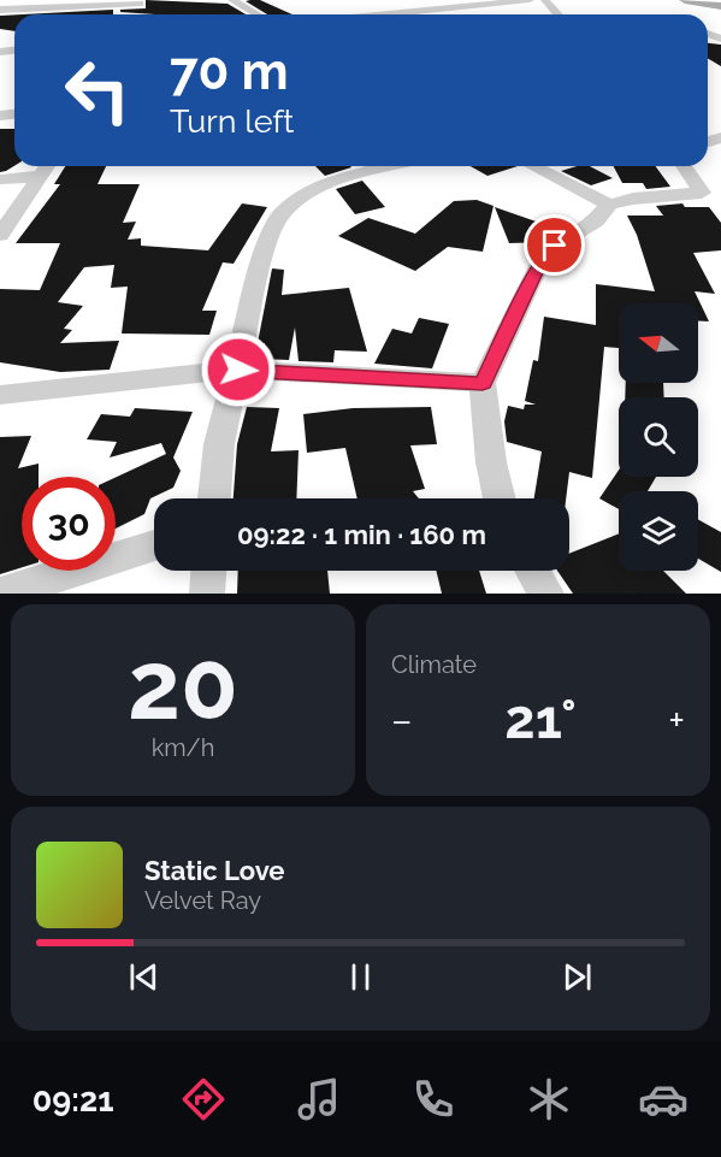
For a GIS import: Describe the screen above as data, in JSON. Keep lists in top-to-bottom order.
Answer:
{
  "north": "left",
  "page": {
    "turn": ["70 m", "Turn left"],
    "limit": "30",
    "trip": "09:22 · 1 min · 160 m",
    "tile": [
      ["20", "km/h"],
      "Climate"
    ],
    "heat": ["−", "21°", "+"],
    "song": ["Static Love", "Velvet Ray"],
    "tabs": "09:21"
  }
}
